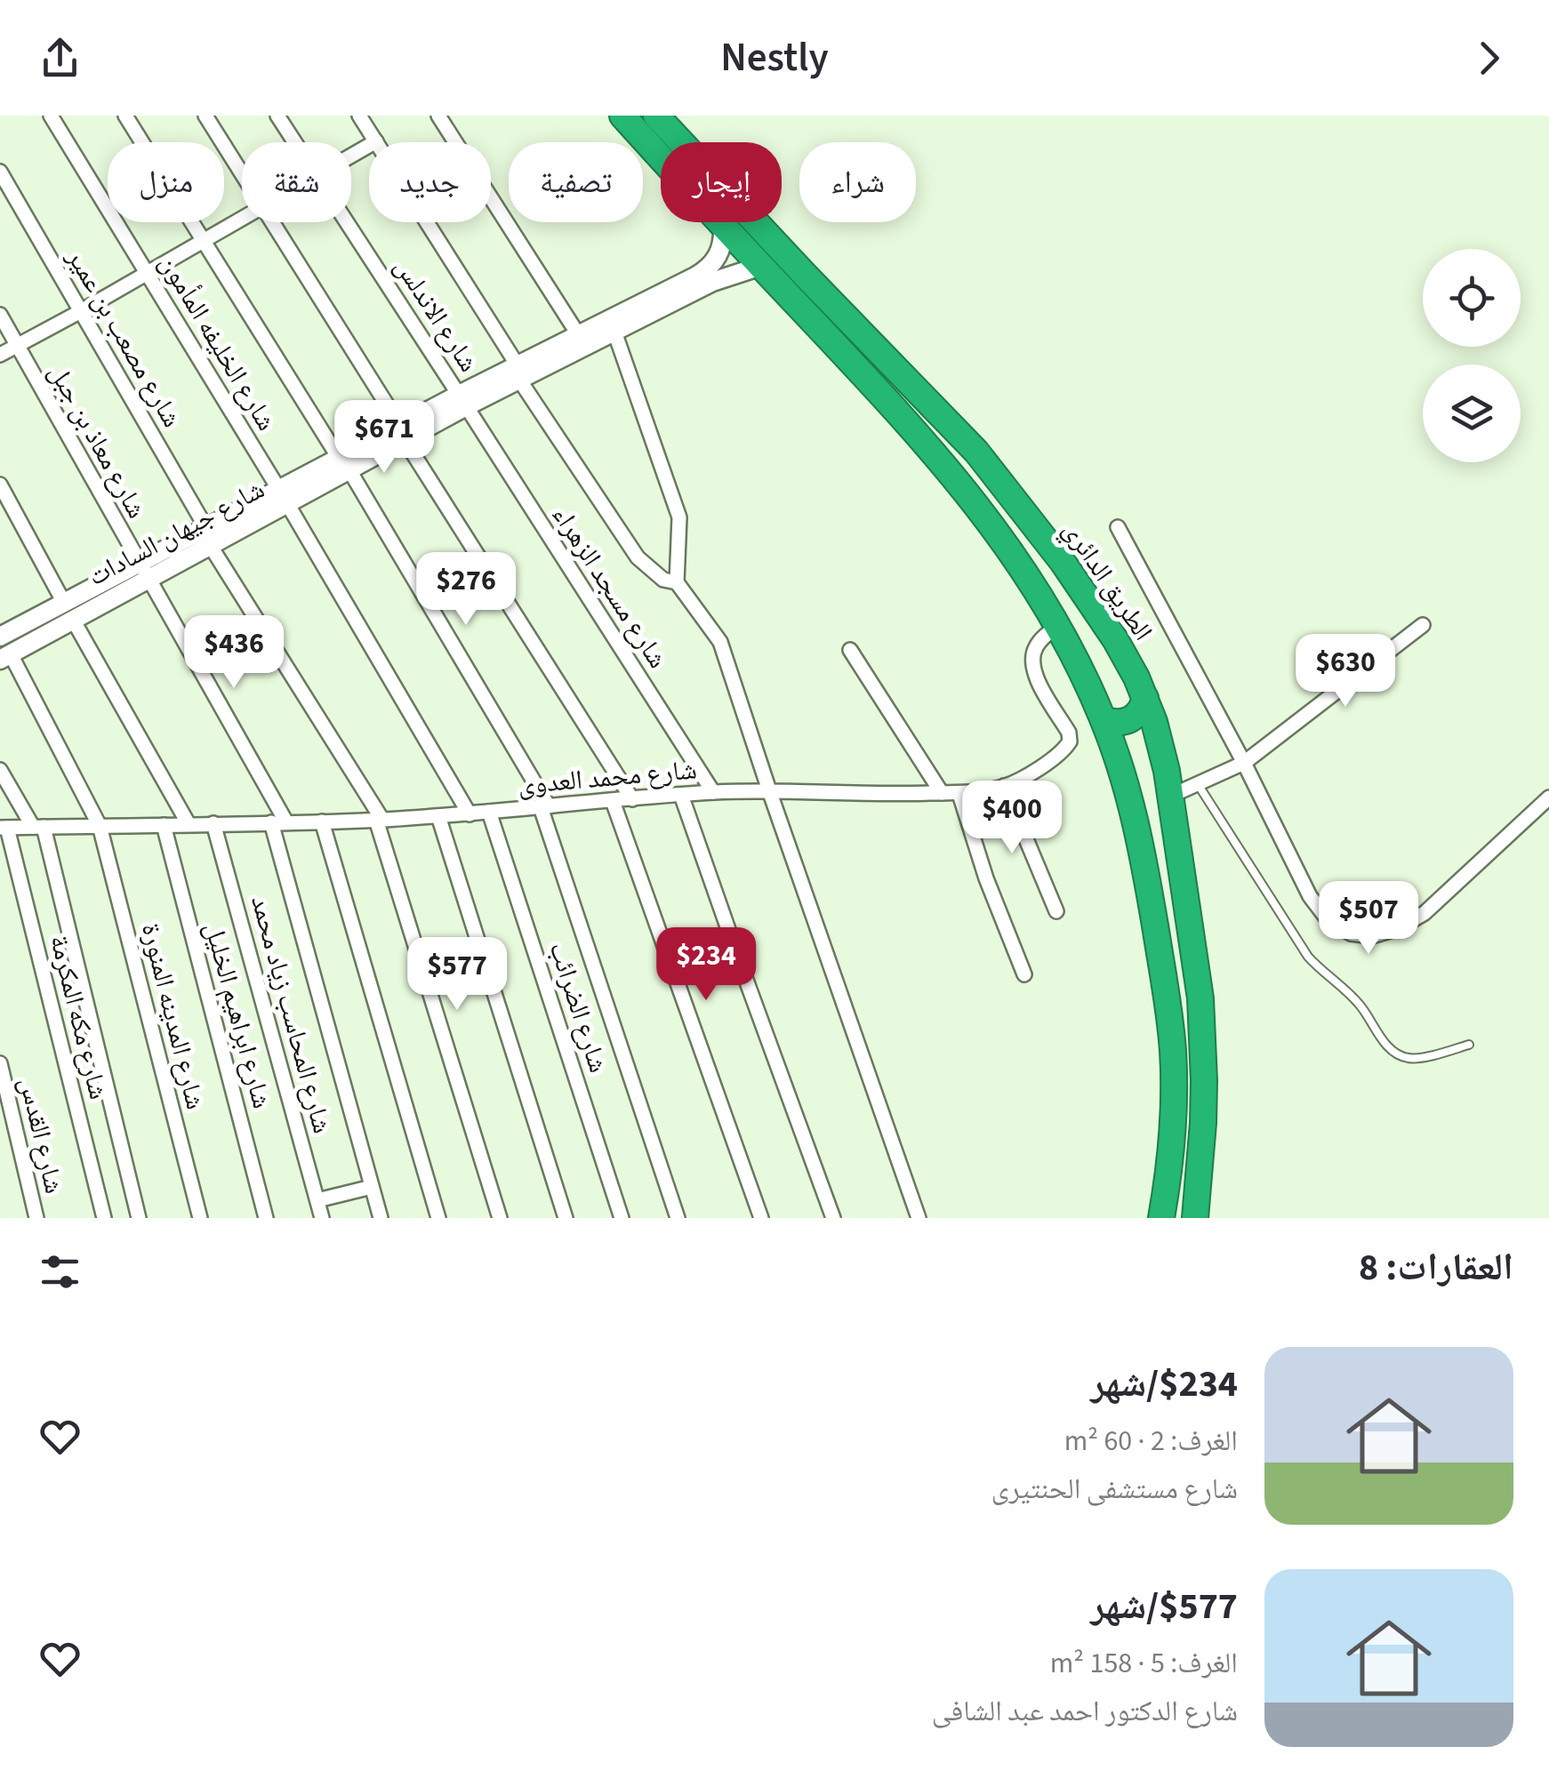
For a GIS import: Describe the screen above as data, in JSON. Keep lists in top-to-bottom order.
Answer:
{
  "streets": {
    "highway": ["الطريق الدائري"],
    "main road": ["شارع جيهان السادات"],
    "street": [
      "شارع الاندلس",
      "شارع مصعب بن عمير",
      "شارع الخليفه المأمون",
      "شارع معاذ بن جبل",
      "شارع مسجد الزهراء",
      "شارع محمد العدوى",
      "شارع الضرائب",
      "شارع المحاسب زياد محمد",
      "شارع ابراهيم الخليل",
      "شارع المدينه المنورة",
      "شارع مكه المكرمة",
      "شارع القدس"
    ]
  },
  "crossings": [
    ["شارع الاندلس", "شارع جيهان السادات"],
    ["شارع الاندلس", "شارع مسجد الزهراء"],
    ["شارع مصعب بن عمير", "شارع جيهان السادات"],
    ["شارع مصعب بن عمير", "شارع محمد العدوى"],
    ["شارع الخليفه المأمون", "شارع جيهان السادات"],
    ["شارع الخليفه المأمون", "شارع محمد العدوى"],
    ["شارع معاذ بن جبل", "شارع جيهان السادات"],
    ["شارع معاذ بن جبل", "شارع محمد العدوى"],
    ["شارع جيهان السادات", "شارع مسجد الزهراء"],
    ["شارع جيهان السادات", "شارع المدينه المنورة"],
    ["شارع مسجد الزهراء", "شارع محمد العدوى"],
    ["شارع محمد العدوى", "شارع الضرائب"],
    ["شارع محمد العدوى", "شارع المحاسب زياد محمد"],
    ["شارع محمد العدوى", "شارع ابراهيم الخليل"],
    ["شارع محمد العدوى", "شارع المدينه المنورة"],
    ["شارع محمد العدوى", "شارع مكه المكرمة"]
  ],
  "page": {
    "header": "Nestly",
    "chip": [
      "شراء",
      "إيجار",
      "تصفية",
      "جديد",
      "شقة",
      "منزل"
    ],
    "price": [
      "$671",
      "$276",
      "$436",
      "$630",
      "$400",
      "$507",
      "$234",
      "$577"
    ],
    "heading": "العقارات: 8",
    "list": [
      {
        "name": "$234/شهر",
        "note": "الغرف: 2 · 60 m² · شارع مستشفى الحنتيرى"
      },
      {
        "name": "$577/شهر",
        "note": "الغرف: 5 · 158 m² · شارع الدكتور احمد عبد الشافى"
      }
    ]
  }
}
